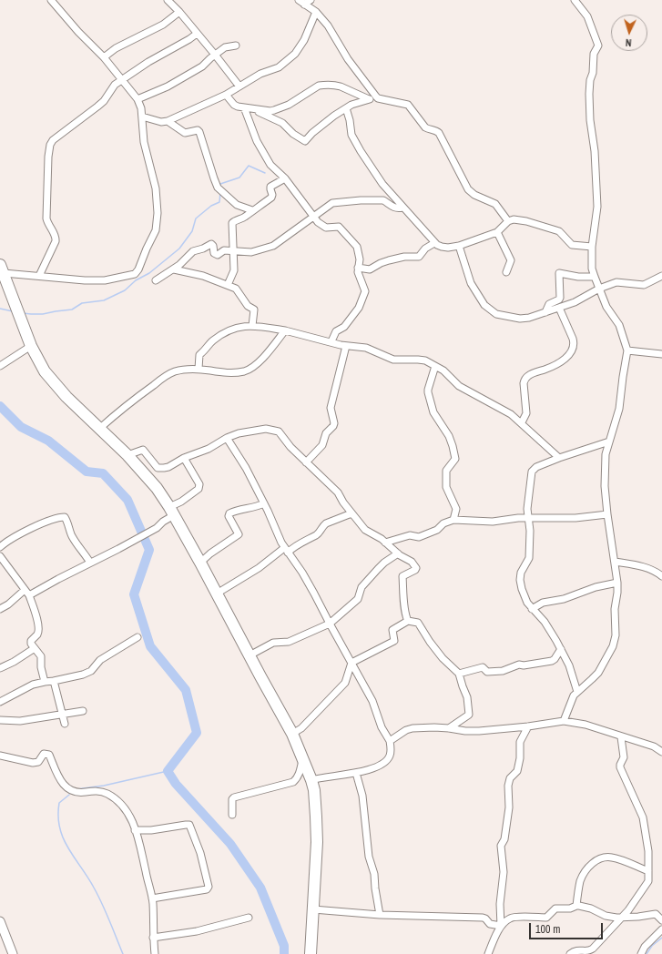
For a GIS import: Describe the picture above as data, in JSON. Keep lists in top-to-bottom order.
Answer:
{
  "scale_bar": "100 m",
  "north": "bottom"
}
